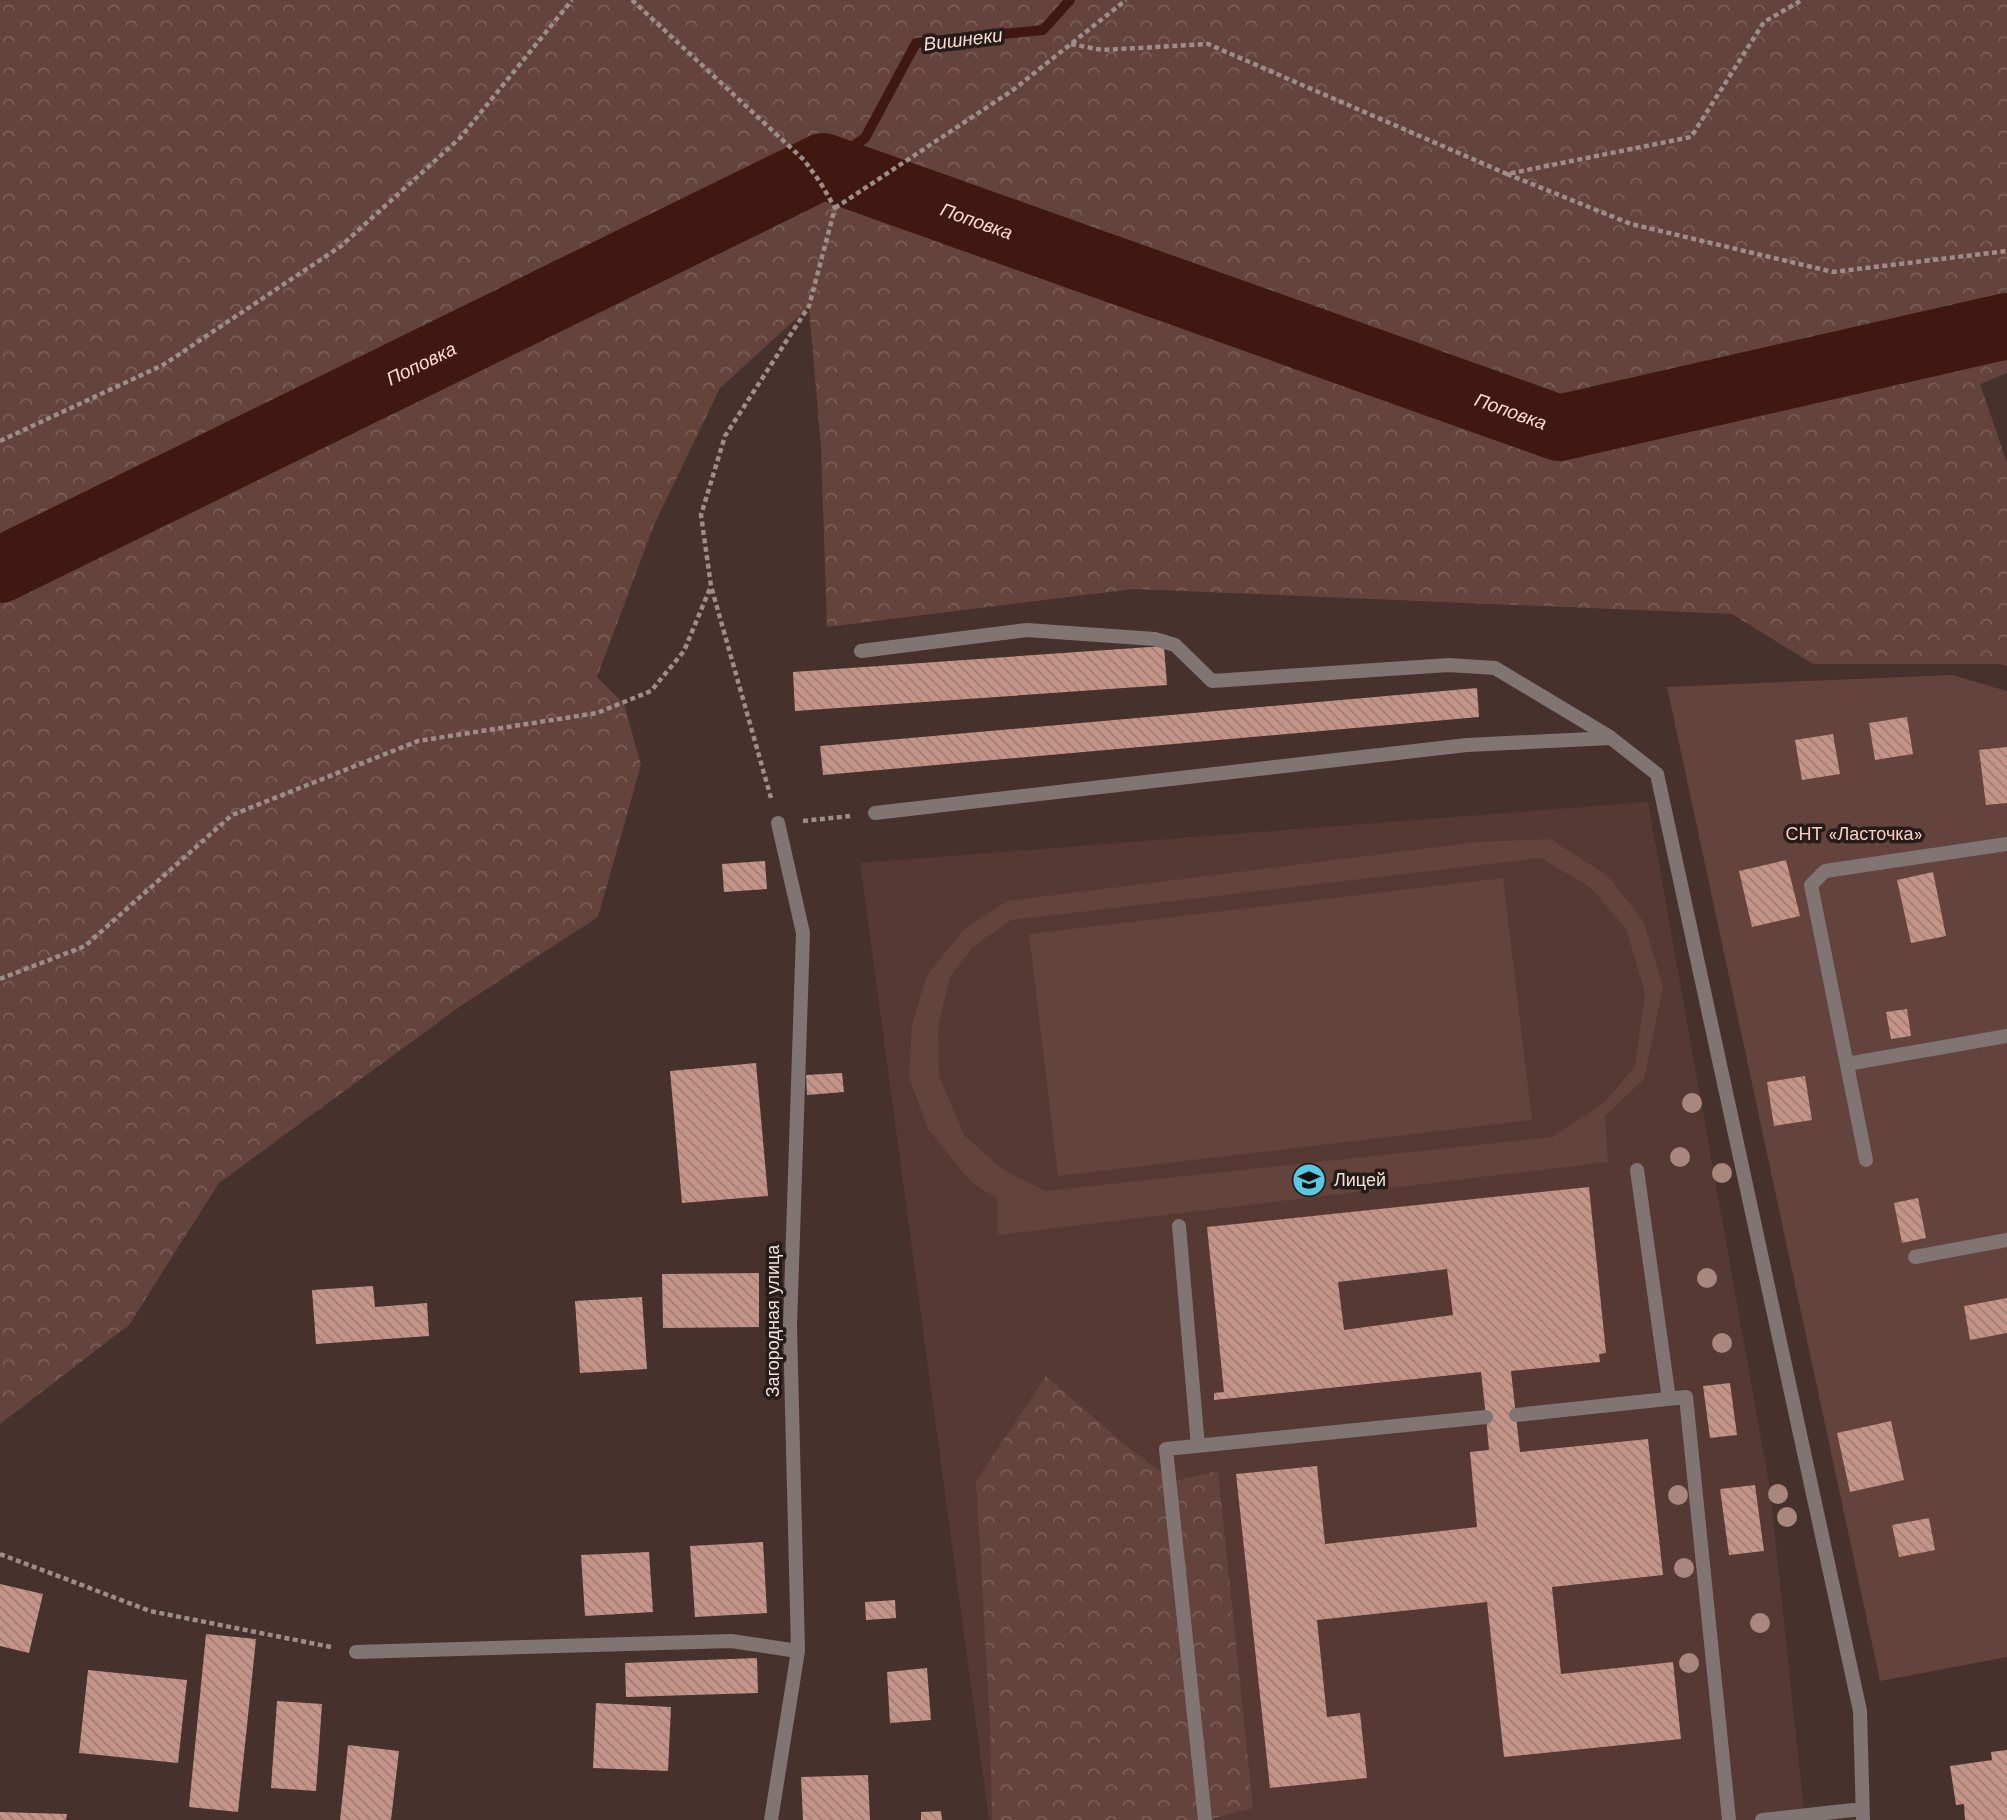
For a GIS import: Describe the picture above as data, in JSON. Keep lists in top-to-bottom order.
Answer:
{
  "streets": {
    "street": ["Загородная улица"]
  },
  "water": ["Вишнеки", "Поповка"],
  "parks": ["СНТ «Ласточка»"],
  "places": {
    "school or university": ["Лицей"]
  }
}
